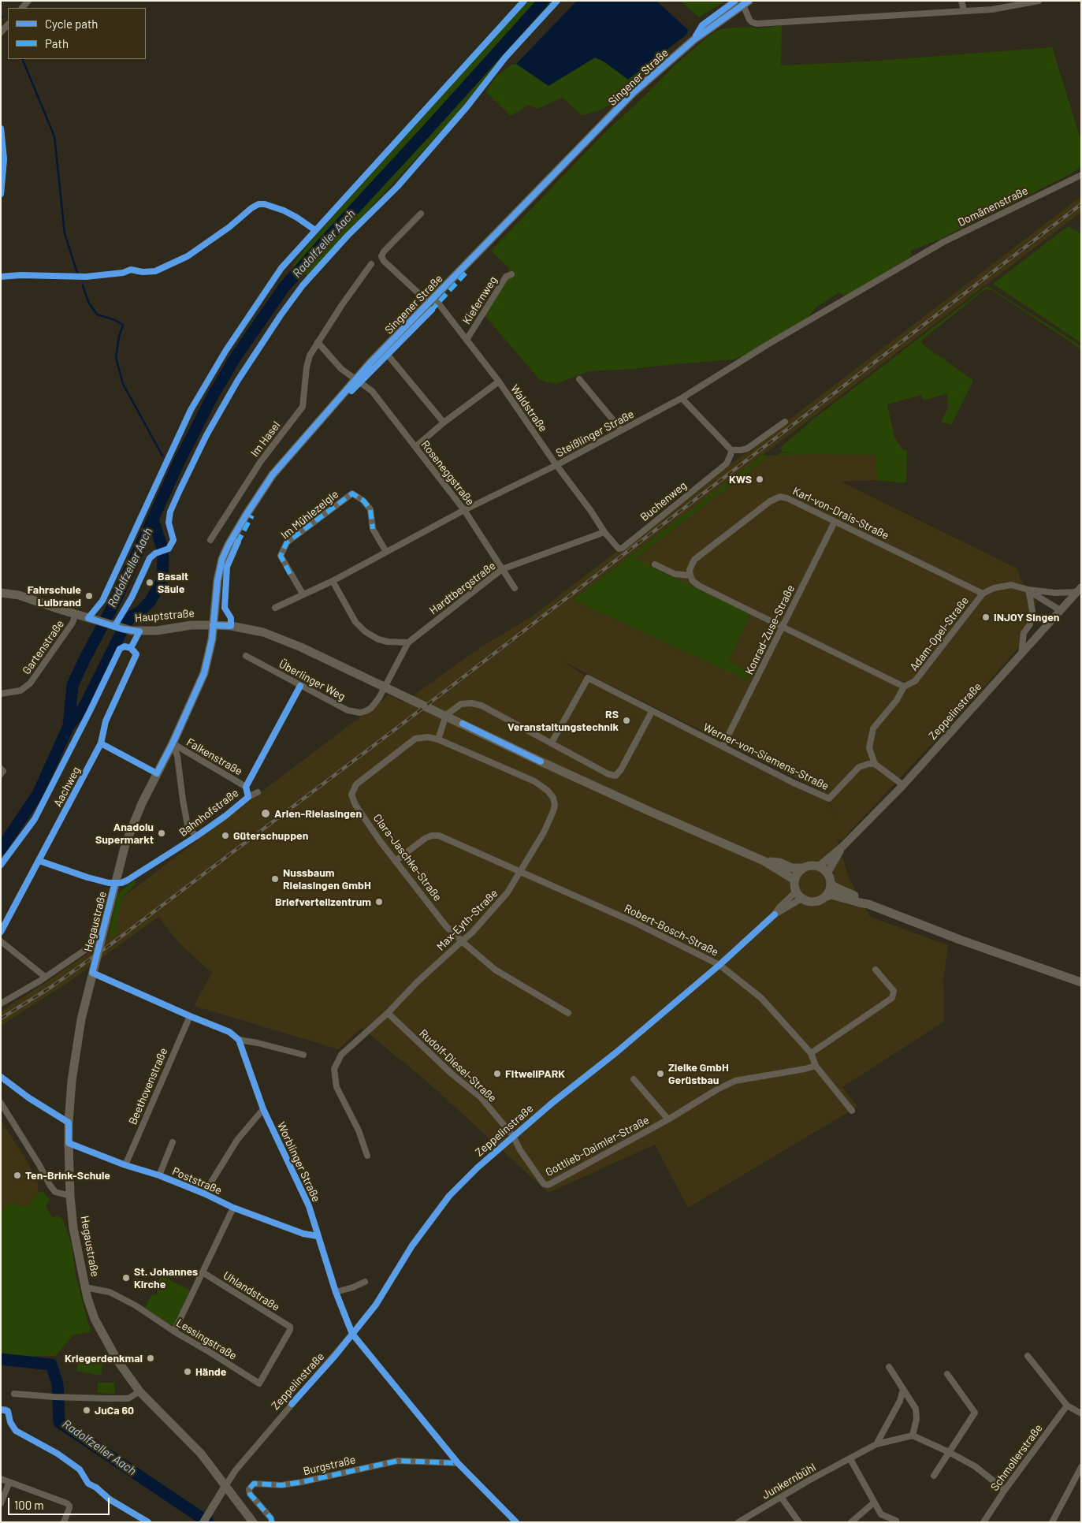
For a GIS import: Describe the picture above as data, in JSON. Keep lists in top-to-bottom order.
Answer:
{
  "streets": {
    "main road": ["Singener Straße", "Hauptstraße", "Hegaustraße"],
    "street": [
      "Domänenstraße",
      "Kiefernweg",
      "Waldstraße",
      "Steißlinger Straße",
      "Im Hasel",
      "Roseneggstraße",
      "Buchenweg",
      "Karl-von-Drais-Straße",
      "Im Mühlezelgle",
      "Hardtbergstraße",
      "Konrad-Zuse-Straße",
      "Adam-Opel-Straße",
      "Gartenstraße",
      "Überlinger Weg",
      "Zeppelinstraße",
      "Falkenstraße",
      "Werner-von-Siemens-Straße",
      "Aachweg",
      "Bahnhofstraße",
      "Clara-Jaschke-Straße",
      "Max-Eyth-Straße",
      "Robert-Bosch-Straße",
      "Rudolf-Diesel-Straße",
      "Beethovenstraße",
      "Gottlieb-Daimler-Straße",
      "Worblinger Straße",
      "Poststraße",
      "Uhlandstraße",
      "Lessingstraße",
      "Schmollerstraße",
      "Burgstraße",
      "Junkernbühl"
    ]
  },
  "crossings": [
    ["Singener Straße", "Waldstraße"],
    ["Singener Straße", "Roseneggstraße"],
    ["Singener Straße", "Hauptstraße"],
    ["Singener Straße", "Hegaustraße"],
    ["Domänenstraße", "Steißlinger Straße"],
    ["Kiefernweg", "Waldstraße"],
    ["Waldstraße", "Steißlinger Straße"],
    ["Waldstraße", "Buchenweg"],
    ["Waldstraße", "Hardtbergstraße"],
    ["Steißlinger Straße", "Roseneggstraße"],
    ["Steißlinger Straße", "Im Mühlezelgle"],
    ["Roseneggstraße", "Hardtbergstraße"],
    ["Buchenweg", "Hardtbergstraße"],
    ["Karl-von-Drais-Straße", "Konrad-Zuse-Straße"],
    ["Karl-von-Drais-Straße", "Adam-Opel-Straße"],
    ["Hardtbergstraße", "Überlinger Weg"],
    ["Hauptstraße", "Gartenstraße"],
    ["Hauptstraße", "Hegaustraße"],
    ["Konrad-Zuse-Straße", "Werner-von-Siemens-Straße"],
    ["Adam-Opel-Straße", "Zeppelinstraße"],
    ["Adam-Opel-Straße", "Werner-von-Siemens-Straße"],
    ["Überlinger Weg", "Bahnhofstraße"],
    ["Zeppelinstraße", "Hegaustraße"],
    ["Zeppelinstraße", "Robert-Bosch-Straße"],
    ["Zeppelinstraße", "Rudolf-Diesel-Straße"],
    ["Zeppelinstraße", "Gottlieb-Daimler-Straße"],
    ["Zeppelinstraße", "Worblinger Straße"],
    ["Falkenstraße", "Bahnhofstraße"],
    ["Falkenstraße", "Hegaustraße"],
    ["Aachweg", "Hegaustraße"],
    ["Bahnhofstraße", "Hegaustraße"],
    ["Clara-Jaschke-Straße", "Max-Eyth-Straße"],
    ["Clara-Jaschke-Straße", "Robert-Bosch-Straße"],
    ["Max-Eyth-Straße", "Robert-Bosch-Straße"],
    ["Max-Eyth-Straße", "Rudolf-Diesel-Straße"],
    ["Hegaustraße", "Poststraße"],
    ["Hegaustraße", "Lessingstraße"],
    ["Robert-Bosch-Straße", "Gottlieb-Daimler-Straße"],
    ["Rudolf-Diesel-Straße", "Gottlieb-Daimler-Straße"],
    ["Beethovenstraße", "Poststraße"],
    ["Worblinger Straße", "Poststraße"],
    ["Worblinger Straße", "Burgstraße"],
    ["Uhlandstraße", "Lessingstraße"]
  ],
  "water": ["Radolfzeller Aach"],
  "places": [
    "KWS",
    "Basalt Säule",
    "Fahrschule Luibrand",
    "INJOY Singen",
    "RS Veranstaltungstechnik",
    "Arlen-Rielasingen",
    "Anadolu Supermarkt",
    "Güterschuppen",
    "Nussbaum Rielasingen GmbH",
    "Briefverteilzentrum",
    "FitwellPARK",
    "Zielke GmbH Gerüstbau",
    "Ten-Brink-Schule",
    "St. Johannes Kirche",
    "Kriegerdenkmal",
    "Hände",
    "JuCa 60"
  ],
  "legend": ["Cycle path", "Path"],
  "scale_bar": "100 m"
}
